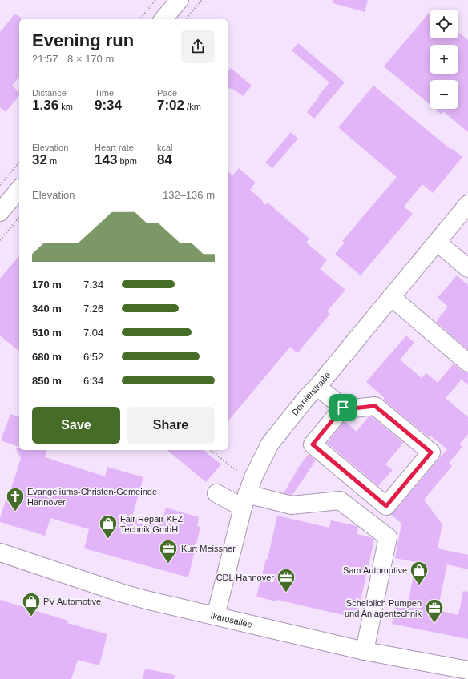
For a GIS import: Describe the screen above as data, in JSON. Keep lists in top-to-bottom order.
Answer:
{
  "streets": {
    "street": ["Dornierstraße", "Ikarusallee"]
  },
  "crossings": [
    ["Dornierstraße", "Ikarusallee"]
  ],
  "places": {
    "church": ["Evangeliums-Christen-Gemeinde Hannover"],
    "shop": ["Fair Repair KFZ Technik GmbH", "Sam Automotive", "PV Automotive"],
    "office": ["Kurt Meissner", "CDL Hannover", "Scheiblich Pumpen und Anlagentechnik"]
  },
  "page": {
    "map_buttons": ["+", "−"],
    "heading": ["Evening run", "21:57 · 8 × 170 m"],
    "stats": [
      ["Distance", "1.36 km"],
      ["Time", "9:34"],
      ["Pace", "7:02 /km"],
      ["Elevation", "32 m"],
      ["Heart rate", "143 bpm"],
      ["kcal", "84"]
    ],
    "chart": ["Elevation", "132–136 m"],
    "list": [
      {
        "name": "170 m",
        "note": "7:34"
      },
      {
        "name": "340 m",
        "note": "7:26"
      },
      {
        "name": "510 m",
        "note": "7:04"
      },
      {
        "name": "680 m",
        "note": "6:52"
      },
      {
        "name": "850 m",
        "note": "6:34"
      }
    ],
    "buttons": ["Save", "Share"]
  }
}
